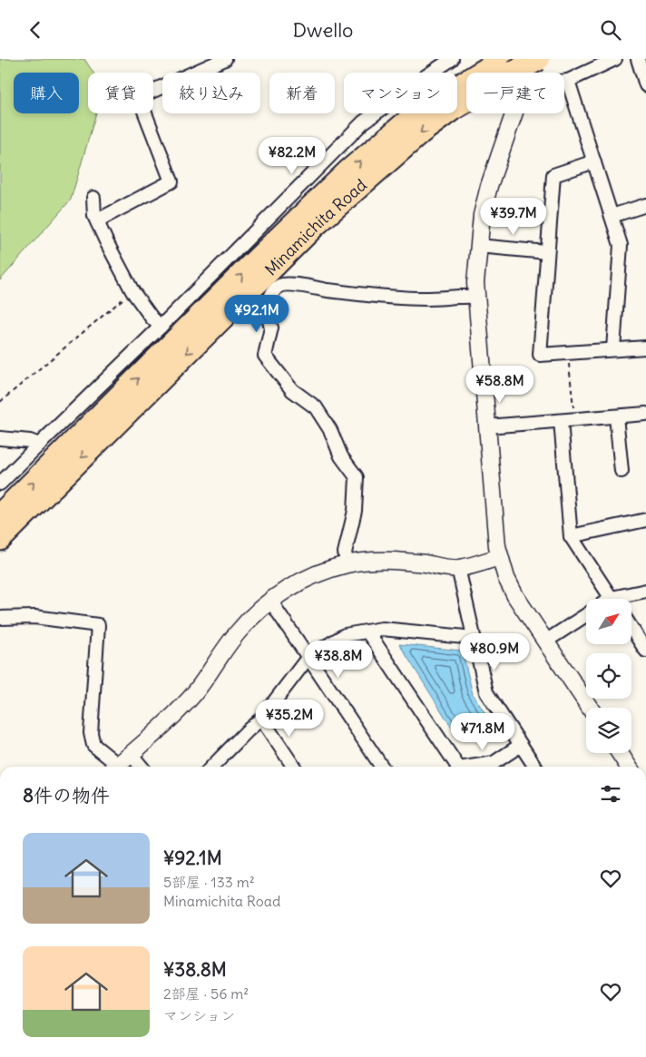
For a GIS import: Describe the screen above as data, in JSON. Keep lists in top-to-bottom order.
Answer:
{
  "streets": {
    "highway": ["Minamichita Road"]
  },
  "north": "top right",
  "page": {
    "header": "Dwello",
    "chip": [
      "購入",
      "賃貸",
      "絞り込み",
      "新着",
      "マンション",
      "一戸建て"
    ],
    "price": [
      "¥82.2M",
      "¥39.7M",
      "¥92.1M",
      "¥58.8M",
      "¥80.9M",
      "¥38.8M",
      "¥35.2M",
      "¥71.8M"
    ],
    "heading": "8件の物件",
    "list": [
      {
        "name": "¥92.1M",
        "note": "5部屋 · 133 m² · Minamichita Road"
      },
      {
        "name": "¥38.8M",
        "note": "2部屋 · 56 m² · マンション"
      }
    ]
  }
}
